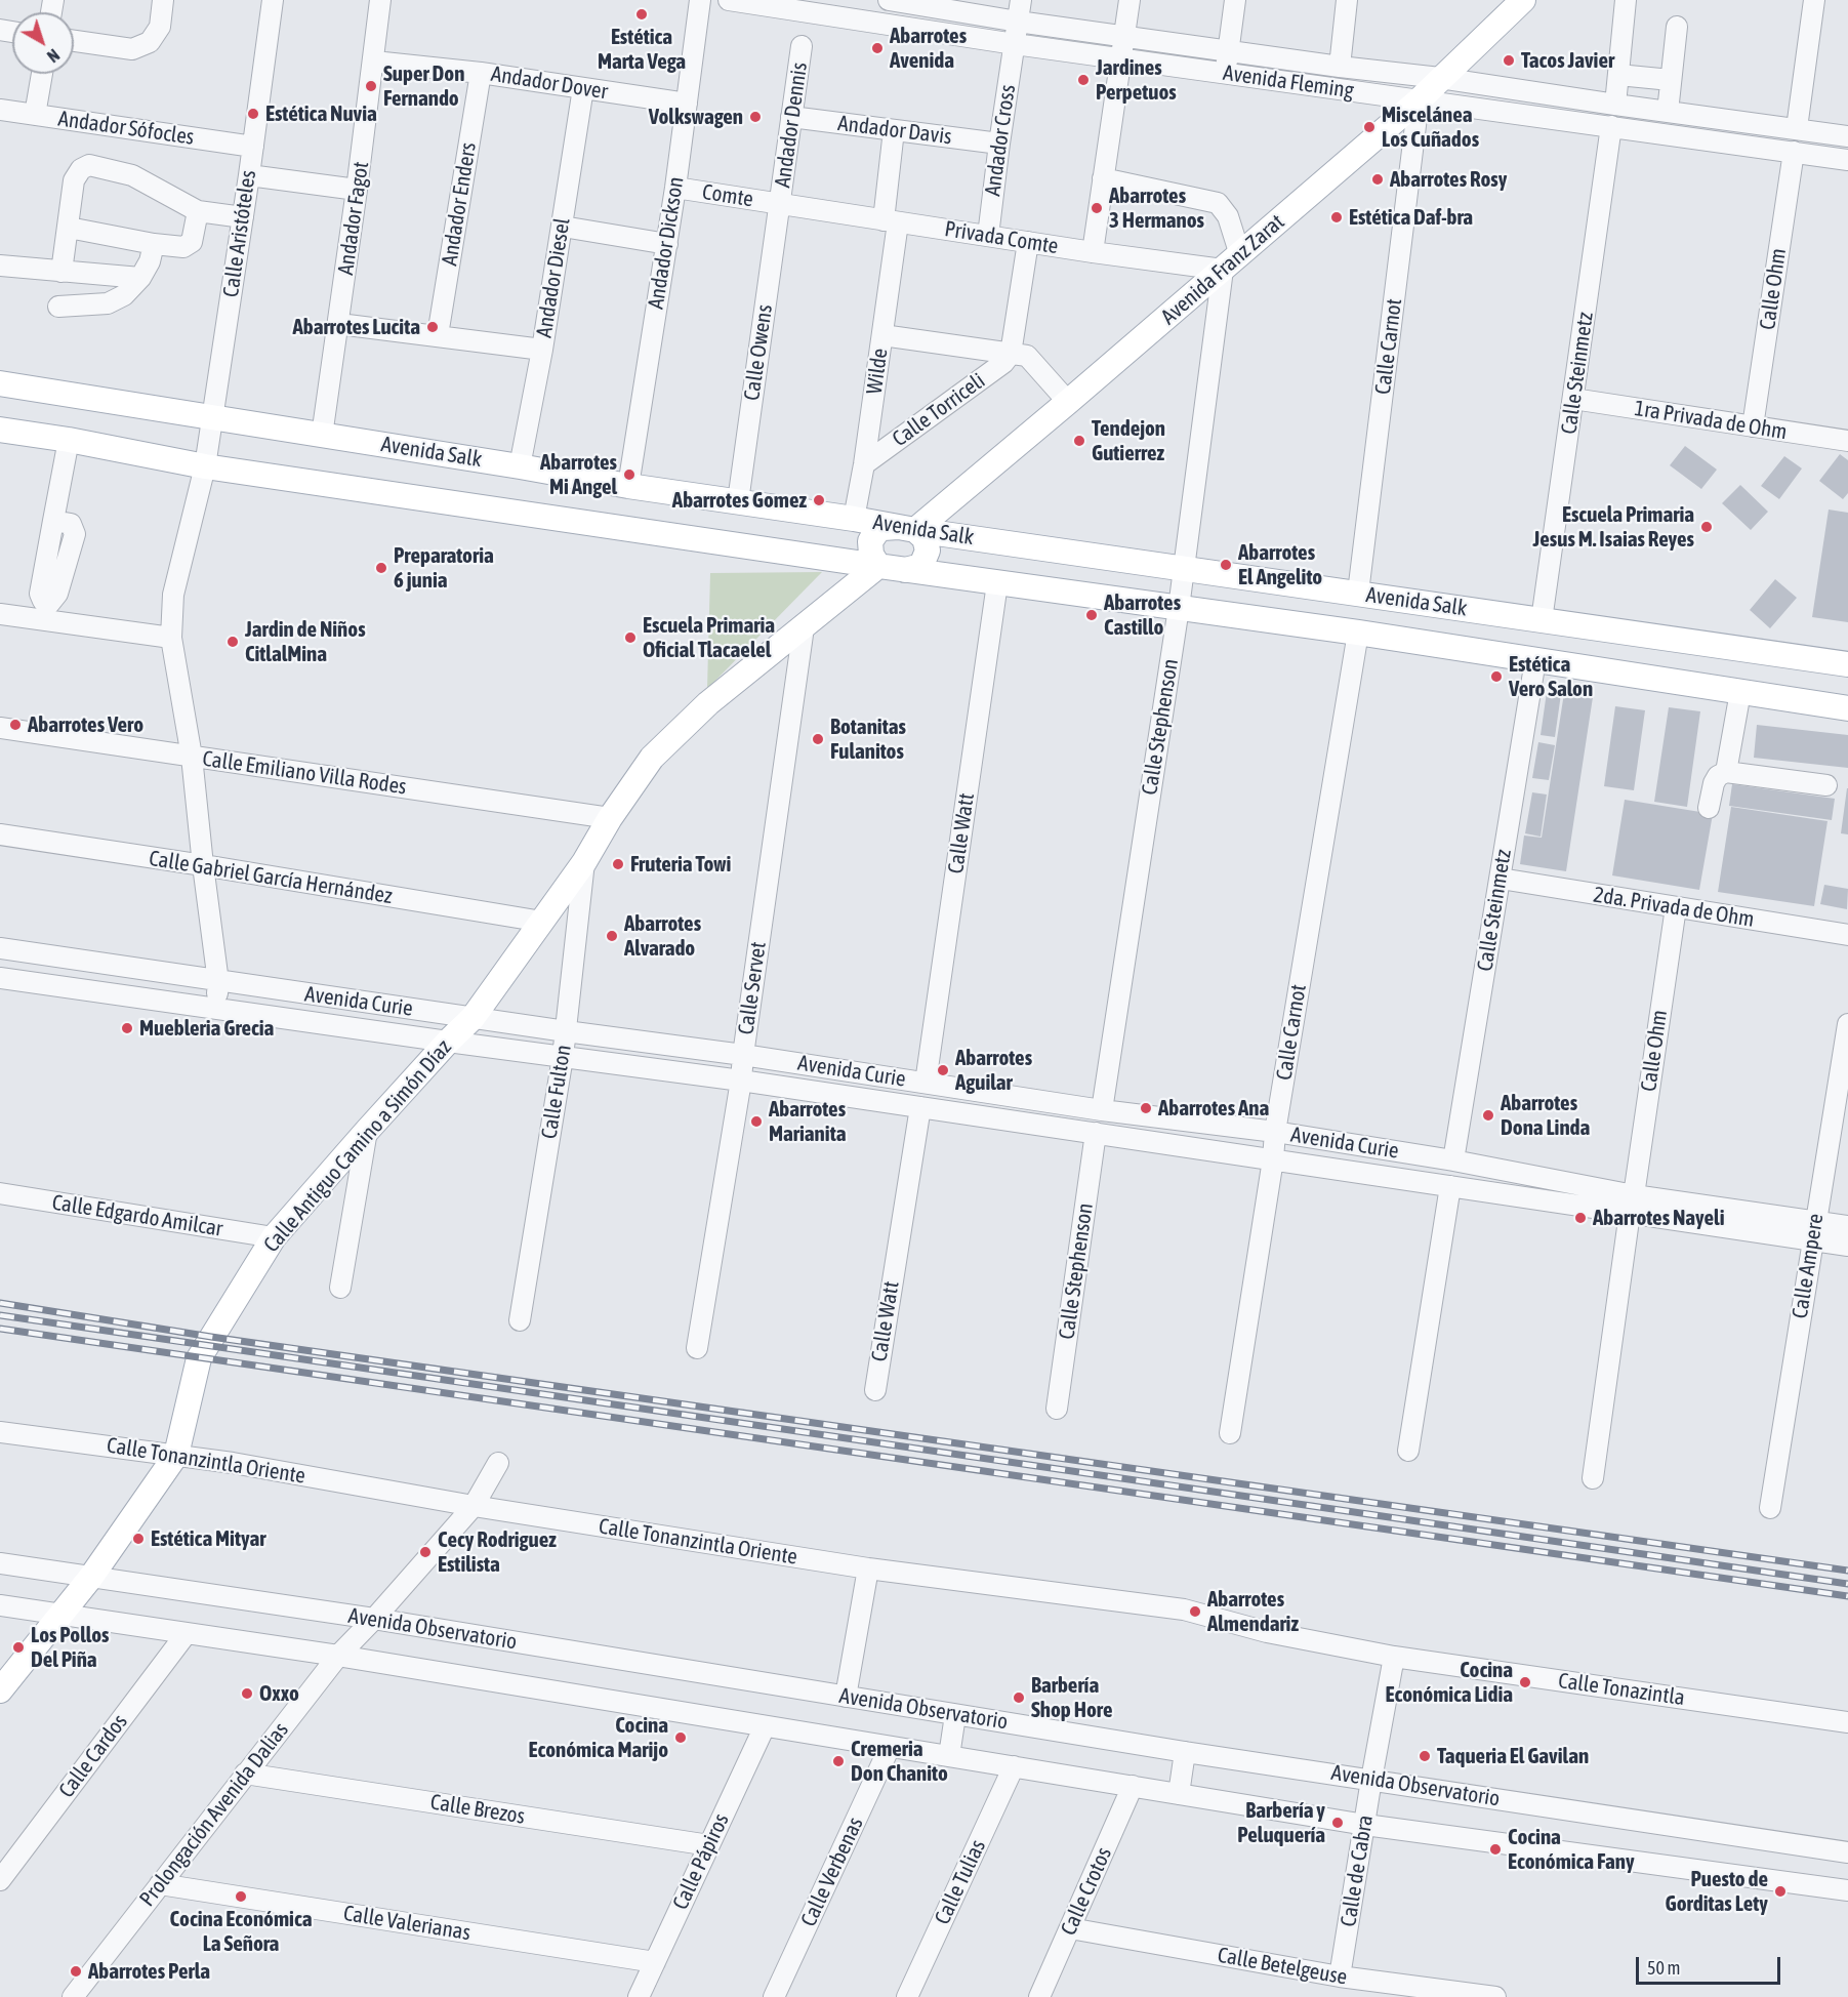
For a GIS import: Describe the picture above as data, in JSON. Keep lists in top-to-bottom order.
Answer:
{
  "streets": {
    "main road": ["Avenida Franz Zarat", "Avenida Salk", "Calle Antiguo Camino a Simón Díaz"],
    "street": [
      "Avenida Fleming",
      "Andador Dover",
      "Andador Dennis",
      "Andador Sófocles",
      "Andador Davis",
      "Andador Cross",
      "Comte",
      "Andador Enders",
      "Andador Fagot",
      "Calle Aristóteles",
      "Privada Comte",
      "Andador Dickson",
      "Andador Diesel",
      "Calle Ohm",
      "Calle Carnot",
      "Calle Owens",
      "Wilde",
      "Calle Steinmetz",
      "Calle Torriceli",
      "1ra Privada de Ohm",
      "Calle Stephenson",
      "Calle Emiliano Villa Rodes",
      "Calle Watt",
      "Calle Gabriel García Hernández",
      "2da. Privada de Ohm",
      "Calle Servet",
      "Avenida Curie",
      "Calle Fulton",
      "Calle Edgardo Amilcar",
      "Calle Ampere",
      "Calle Tonanzintla Oriente",
      "Avenida Observatorio",
      "Calle Tonazintla",
      "Calle Cardos",
      "Calle Brezos",
      "Prolongación Avenida Dalias",
      "Calle Pápiros",
      "Calle de Cabra",
      "Calle Verbenas",
      "Calle Tulias",
      "Calle Crotos",
      "Calle Valerianas",
      "Calle Betelgeuse"
    ]
  },
  "crossings": [
    ["Avenida Fleming", "Andador Cross"],
    ["Avenida Fleming", "Avenida Franz Zarat"],
    ["Avenida Fleming", "Calle Ohm"],
    ["Avenida Fleming", "Calle Carnot"],
    ["Avenida Fleming", "Calle Steinmetz"],
    ["Andador Dover", "Andador Enders"],
    ["Andador Dover", "Andador Fagot"],
    ["Andador Dover", "Andador Dickson"],
    ["Andador Dover", "Andador Diesel"],
    ["Andador Dennis", "Andador Davis"],
    ["Andador Dennis", "Comte"],
    ["Andador Dennis", "Privada Comte"],
    ["Andador Dennis", "Calle Owens"],
    ["Andador Sófocles", "Calle Aristóteles"],
    ["Andador Davis", "Andador Cross"],
    ["Andador Davis", "Wilde"],
    ["Andador Cross", "Privada Comte"],
    ["Comte", "Privada Comte"],
    ["Comte", "Andador Dickson"],
    ["Comte", "Calle Owens"],
    ["Andador Fagot", "Avenida Salk"],
    ["Calle Aristóteles", "Avenida Salk"],
    ["Calle Aristóteles", "Calle Emiliano Villa Rodes"],
    ["Calle Aristóteles", "Calle Gabriel García Hernández"],
    ["Calle Aristóteles", "Avenida Curie"],
    ["Privada Comte", "Avenida Franz Zarat"],
    ["Privada Comte", "Calle Owens"],
    ["Privada Comte", "Wilde"],
    ["Privada Comte", "Calle Stephenson"],
    ["Andador Dickson", "Avenida Salk"],
    ["Avenida Franz Zarat", "Calle Carnot"],
    ["Avenida Franz Zarat", "Calle Torriceli"],
    ["Avenida Franz Zarat", "Avenida Salk"],
    ["Avenida Franz Zarat", "Calle Stephenson"],
    ["Andador Diesel", "Avenida Salk"],
    ["Calle Ohm", "1ra Privada de Ohm"],
    ["Calle Ohm", "2da. Privada de Ohm"],
    ["Calle Ohm", "Avenida Curie"],
    ["Calle Carnot", "Avenida Salk"],
    ["Calle Carnot", "Avenida Curie"],
    ["Calle Owens", "Avenida Salk"],
    ["Wilde", "Calle Torriceli"],
    ["Wilde", "Avenida Salk"],
    ["Calle Steinmetz", "1ra Privada de Ohm"],
    ["Calle Steinmetz", "Avenida Salk"],
    ["Calle Steinmetz", "2da. Privada de Ohm"],
    ["Calle Steinmetz", "Avenida Curie"],
    ["Avenida Salk", "Calle Stephenson"],
    ["Avenida Salk", "Calle Watt"],
    ["Calle Stephenson", "Avenida Curie"],
    ["Calle Watt", "Avenida Curie"],
    ["Calle Gabriel García Hernández", "Calle Antiguo Camino a Simón Díaz"],
    ["Calle Servet", "Avenida Curie"],
    ["Avenida Curie", "Calle Fulton"],
    ["Avenida Curie", "Calle Antiguo Camino a Simón Díaz"],
    ["Avenida Curie", "Calle Ampere"],
    ["Calle Fulton", "Calle Antiguo Camino a Simón Díaz"],
    ["Calle Antiguo Camino a Simón Díaz", "Calle Edgardo Amilcar"],
    ["Calle Antiguo Camino a Simón Díaz", "Calle Tonanzintla Oriente"],
    ["Calle Antiguo Camino a Simón Díaz", "Avenida Observatorio"],
    ["Calle Tonanzintla Oriente", "Calle Tonazintla"],
    ["Calle Tonanzintla Oriente", "Prolongación Avenida Dalias"],
    ["Calle Tonanzintla Oriente", "Calle de Cabra"],
    ["Avenida Observatorio", "Calle Cardos"],
    ["Avenida Observatorio", "Prolongación Avenida Dalias"],
    ["Avenida Observatorio", "Calle Pápiros"],
    ["Avenida Observatorio", "Calle de Cabra"],
    ["Avenida Observatorio", "Calle Verbenas"],
    ["Avenida Observatorio", "Calle Tulias"],
    ["Avenida Observatorio", "Calle Crotos"],
    ["Calle Tonazintla", "Calle de Cabra"],
    ["Calle Brezos", "Prolongación Avenida Dalias"],
    ["Calle Brezos", "Calle Pápiros"],
    ["Prolongación Avenida Dalias", "Calle Valerianas"],
    ["Calle Pápiros", "Calle Valerianas"],
    ["Calle de Cabra", "Calle Betelgeuse"],
    ["Calle Crotos", "Calle Betelgeuse"]
  ],
  "places": [
    "Estética Marta Vega",
    "Abarrotes Avenida",
    "Tacos Javier",
    "Jardines Perpetuos",
    "Super Don Fernando",
    "Estética Nuvia",
    "Volkswagen",
    "Miscelánea Los Cuñados",
    "Abarrotes Rosy",
    "Abarrotes 3 Hermanos",
    "Estética Daf-bra",
    "Abarrotes Lucita",
    "Tendejon Gutierrez",
    "Abarrotes Mi Angel",
    "Abarrotes Gomez",
    "Escuela Primaria Jesus M. Isaias Reyes",
    "Abarrotes El Angelito",
    "Preparatoria 6 junia",
    "Abarrotes Castillo",
    "Escuela Primaria Oficial Tlacaelel",
    "Jardin de Niños CitlalMina",
    "Estética Vero Salon",
    "Abarrotes Vero",
    "Botanitas Fulanitos",
    "Fruteria Towi",
    "Abarrotes Alvarado",
    "Muebleria Grecia",
    "Abarrotes Aguilar",
    "Abarrotes Ana",
    "Abarrotes Dona Linda",
    "Abarrotes Marianita",
    "Abarrotes Nayeli",
    "Estética Mityar",
    "Cecy Rodriguez Estilista",
    "Abarrotes Almendariz",
    "Los Pollos Del Piña",
    "Cocina Económica Lidia",
    "Oxxo",
    "Barbería Shop Hore",
    "Cocina Económica Marijo",
    "Taqueria El Gavilan",
    "Cremeria Don Chanito",
    "Barbería y Peluquería",
    "Cocina Económica Fany",
    "Puesto de Gorditas Lety",
    "Cocina Económica La Señora",
    "Abarrotes Perla"
  ],
  "scale_bar": "50 m",
  "north": "bottom right"
}
